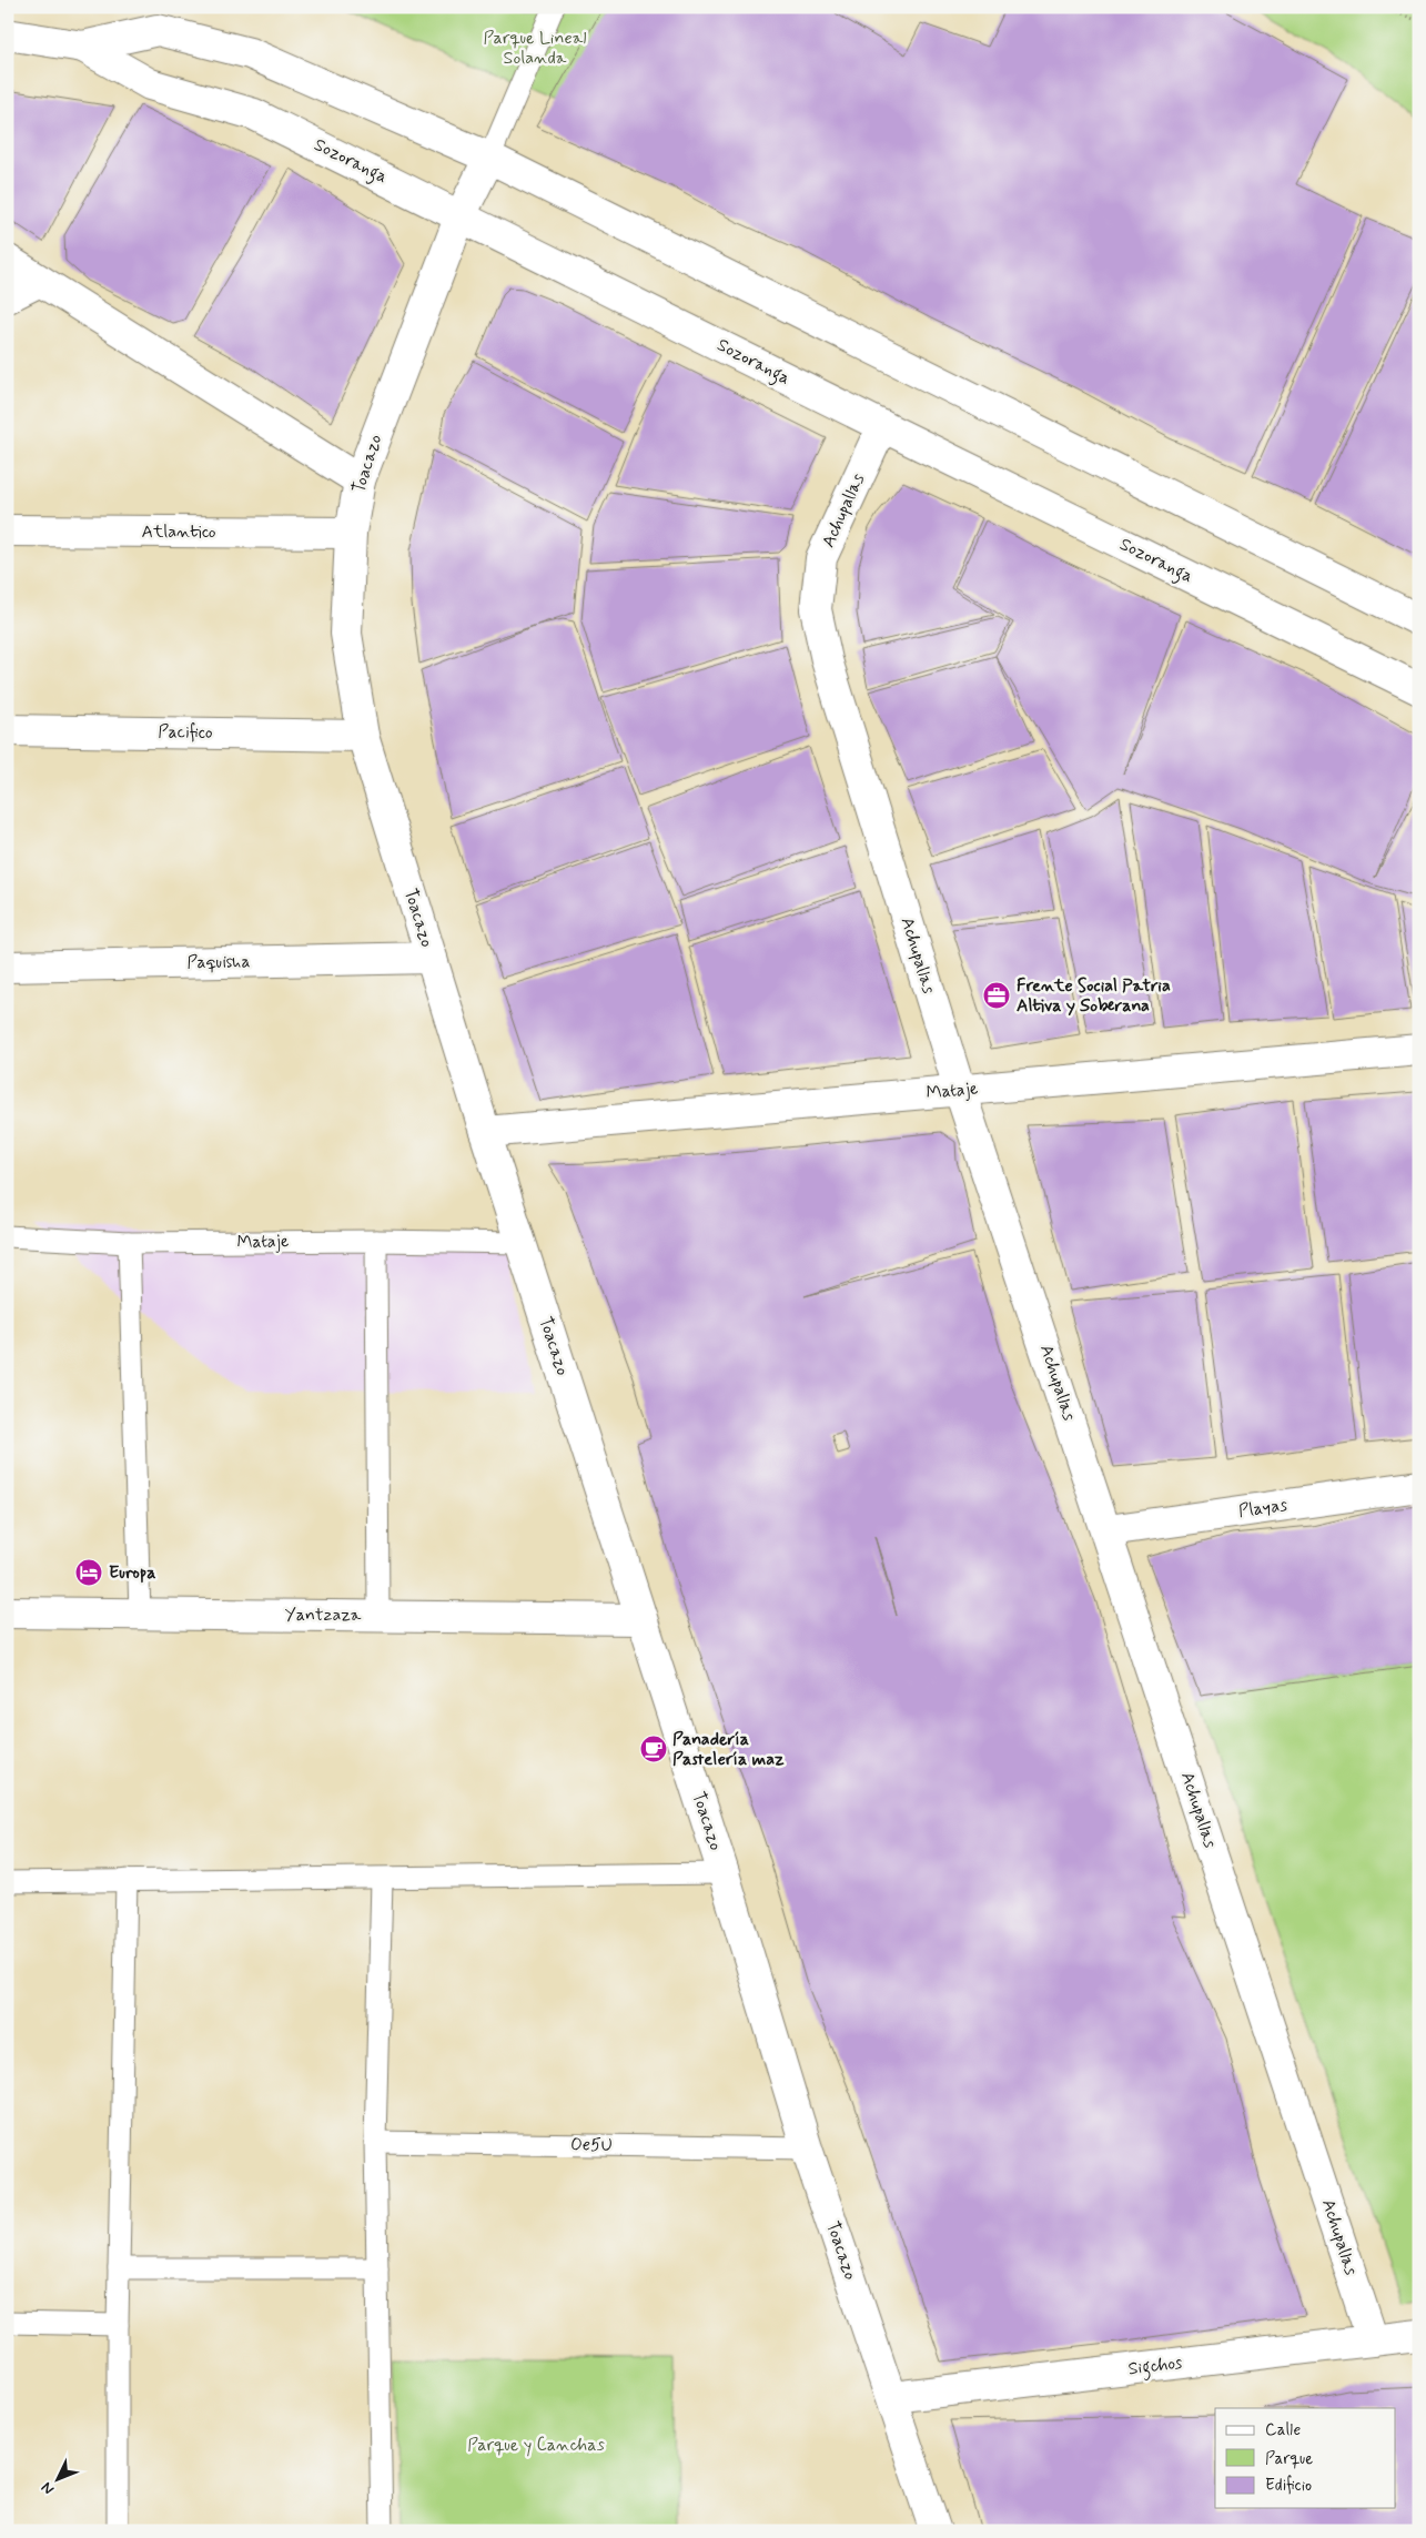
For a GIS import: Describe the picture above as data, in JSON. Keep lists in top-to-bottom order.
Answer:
{
  "streets": {
    "street": [
      "Sozoranga",
      "Toacazo",
      "Achupallas",
      "Atlantico",
      "Pacifico",
      "Paquisha",
      "Mataje",
      "Playas",
      "Yantzaza",
      "Sigchos"
    ],
    "lane": ["Oe5U"]
  },
  "crossings": [
    ["Sozoranga", "Toacazo"],
    ["Sozoranga", "Achupallas"],
    ["Toacazo", "Atlantico"],
    ["Toacazo", "Pacifico"],
    ["Toacazo", "Paquisha"],
    ["Toacazo", "Mataje"],
    ["Toacazo", "Yantzaza"],
    ["Toacazo", "Oe5U"],
    ["Toacazo", "Sigchos"],
    ["Achupallas", "Mataje"],
    ["Achupallas", "Playas"],
    ["Achupallas", "Sigchos"]
  ],
  "parks": ["Parque Lineal Solanda", "Parque y Canchas"],
  "places": {
    "office": ["Frente Social Patria Altiva y Soberana"],
    "hotel": ["Europa"],
    "cafe": ["Panadería Pastelería maz"]
  },
  "legend": ["Calle", "Parque", "Edificio"],
  "north": "bottom left"
}
